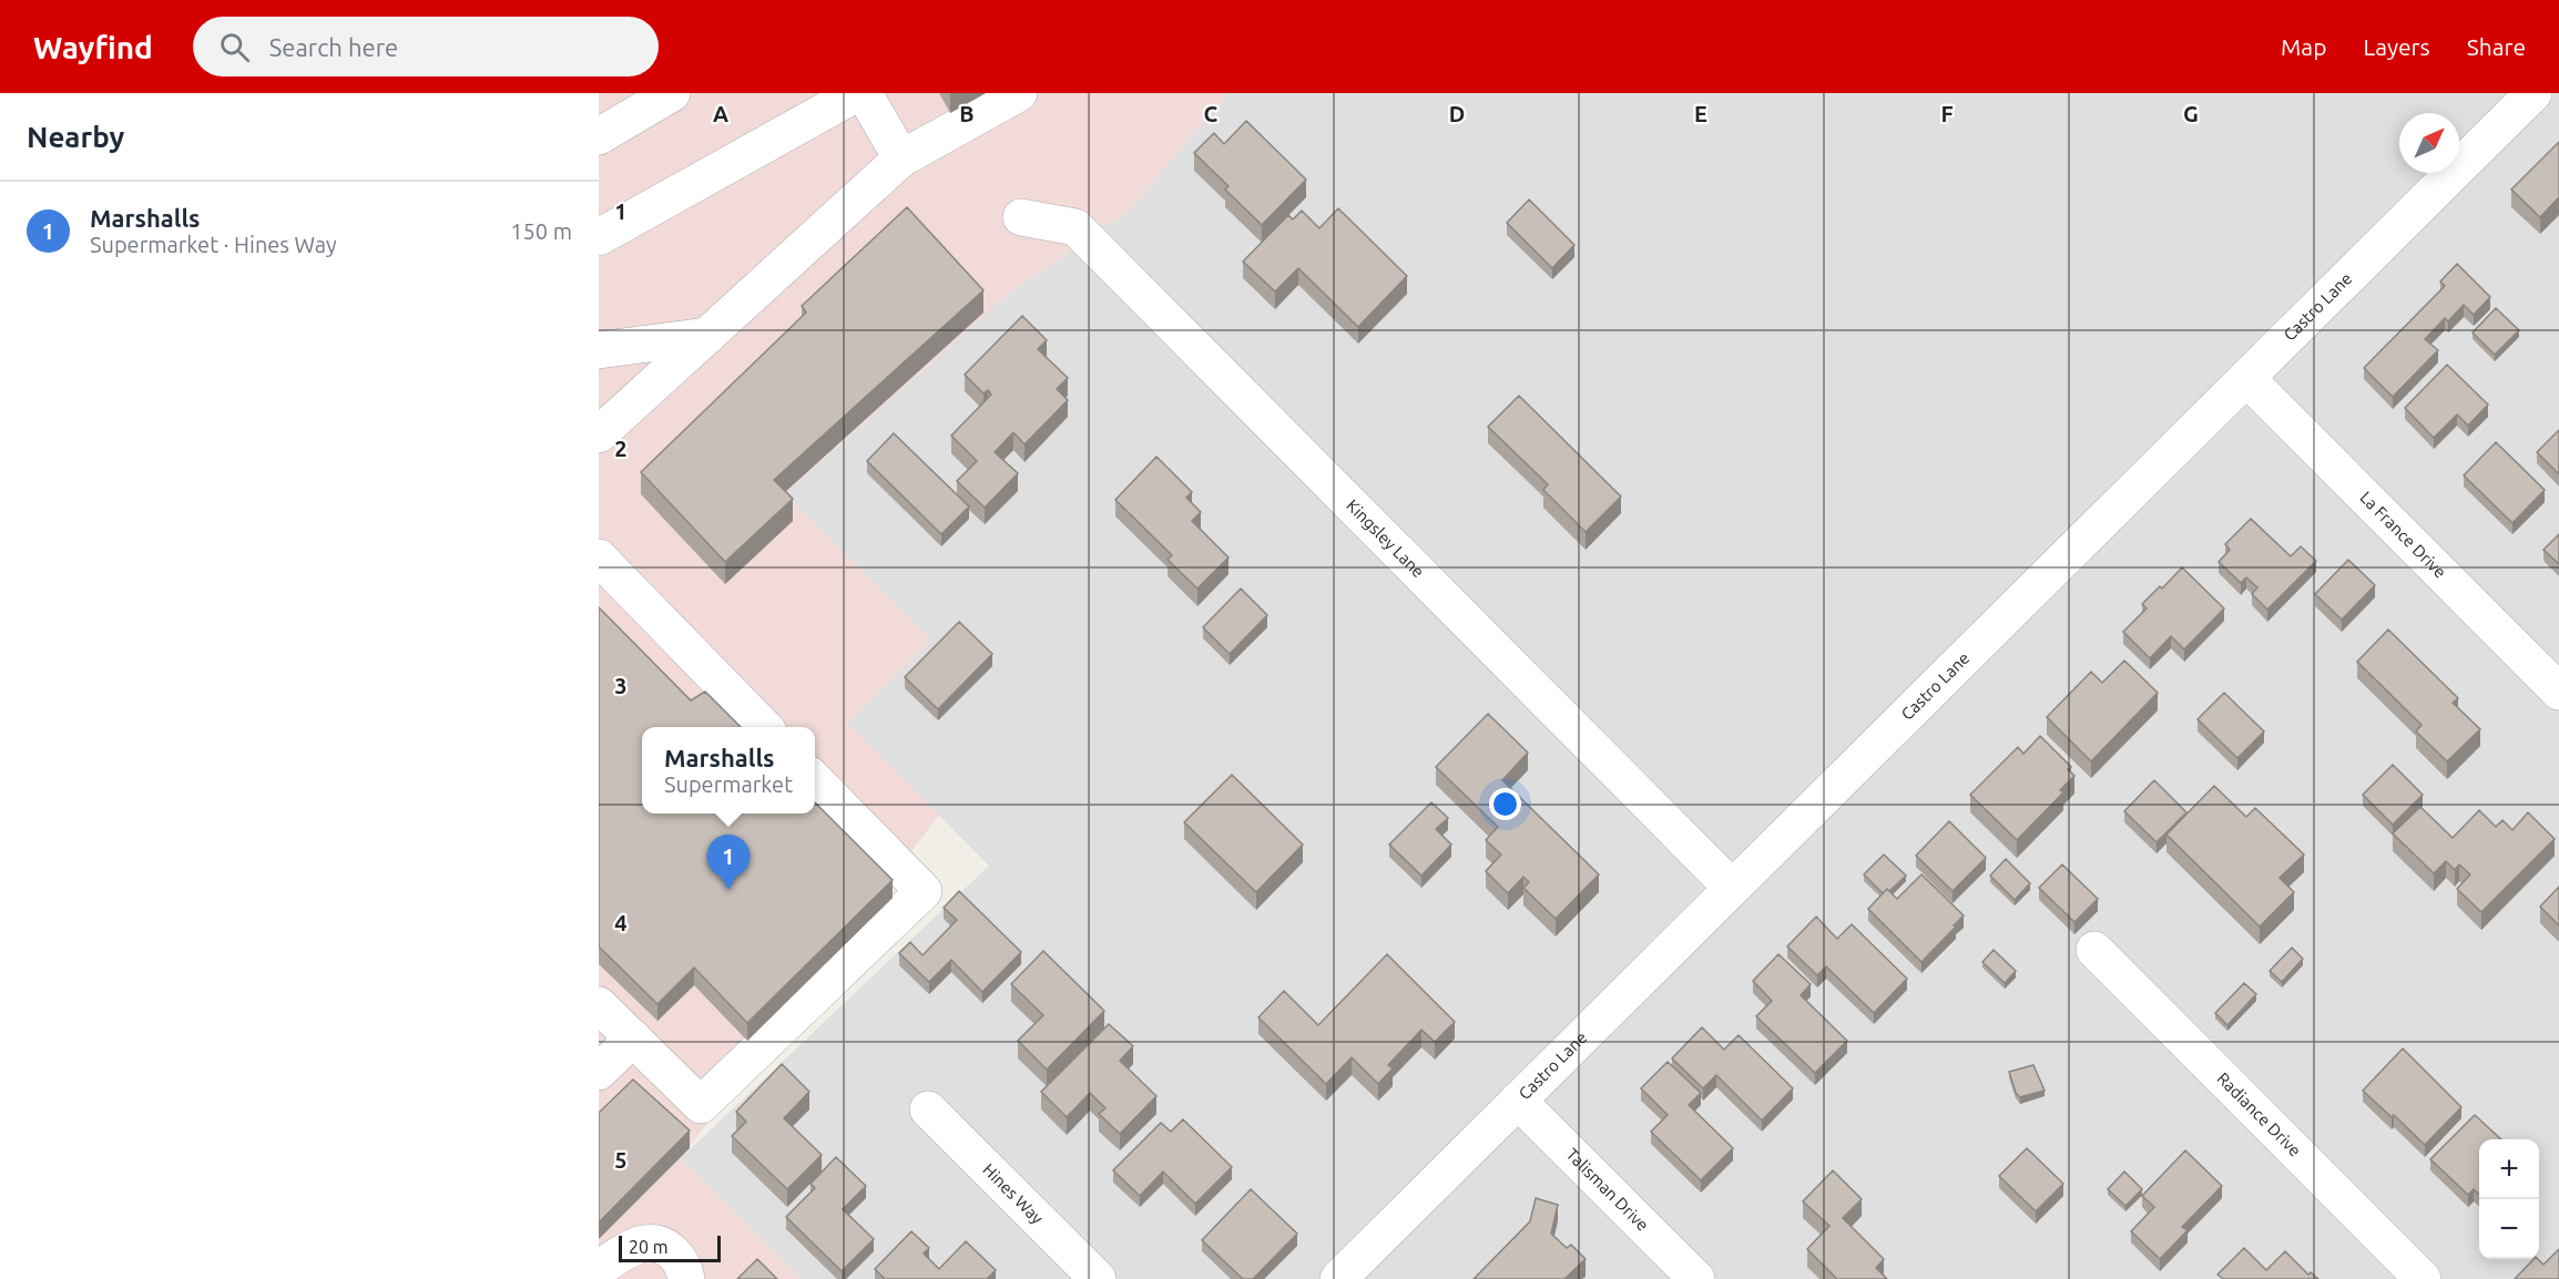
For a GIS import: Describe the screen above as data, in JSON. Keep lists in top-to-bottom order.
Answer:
{
  "streets": {
    "street": [
      "Castro Lane",
      "La France Drive",
      "Kingsley Lane",
      "Radiance Drive",
      "Talisman Drive",
      "Hines Way"
    ]
  },
  "crossings": [
    ["Castro Lane", "La France Drive"],
    ["Castro Lane", "Kingsley Lane"],
    ["Castro Lane", "Talisman Drive"]
  ],
  "scale_bar": "20 m",
  "north": "top right",
  "page": {
    "header": "Wayfind",
    "search": "Search here",
    "nav": ["Map", "Layers", "Share"],
    "heading": "Nearby",
    "list": [
      {
        "mark": "1",
        "name": "Marshalls",
        "note": "Supermarket · Hines Way",
        "value": "150 m"
      }
    ],
    "popup": ["Marshalls", "Supermarket"],
    "pins": "1",
    "map_buttons": ["+", "−"],
    "scale": "20 m"
  },
  "grid": {
    "columns": [
      "A",
      "B",
      "C",
      "D",
      "E",
      "F",
      "G"
    ],
    "rows": [
      "1",
      "2",
      "3",
      "4",
      "5"
    ]
  }
}
